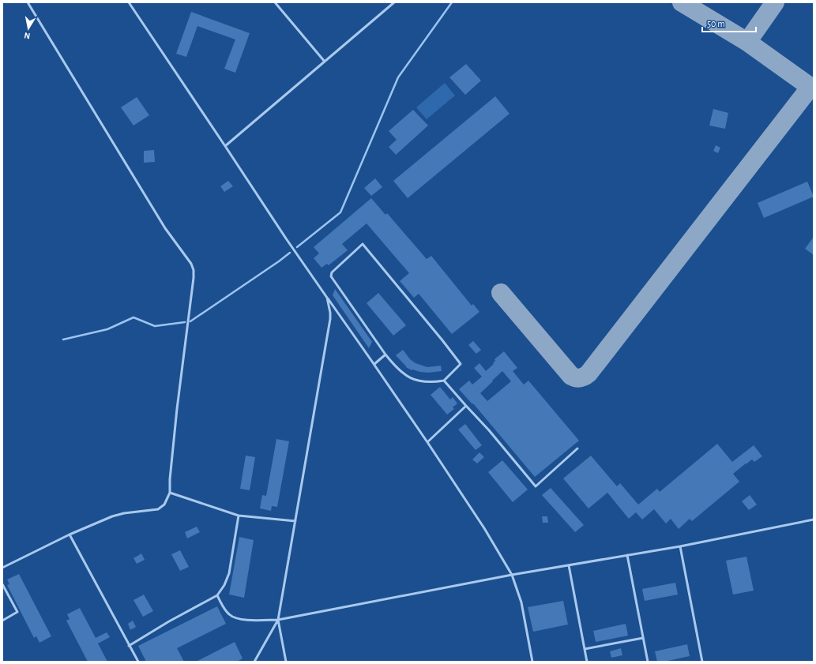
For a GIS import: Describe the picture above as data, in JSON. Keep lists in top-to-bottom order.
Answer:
{
  "scale_bar": "50 m",
  "north": "bottom"
}
